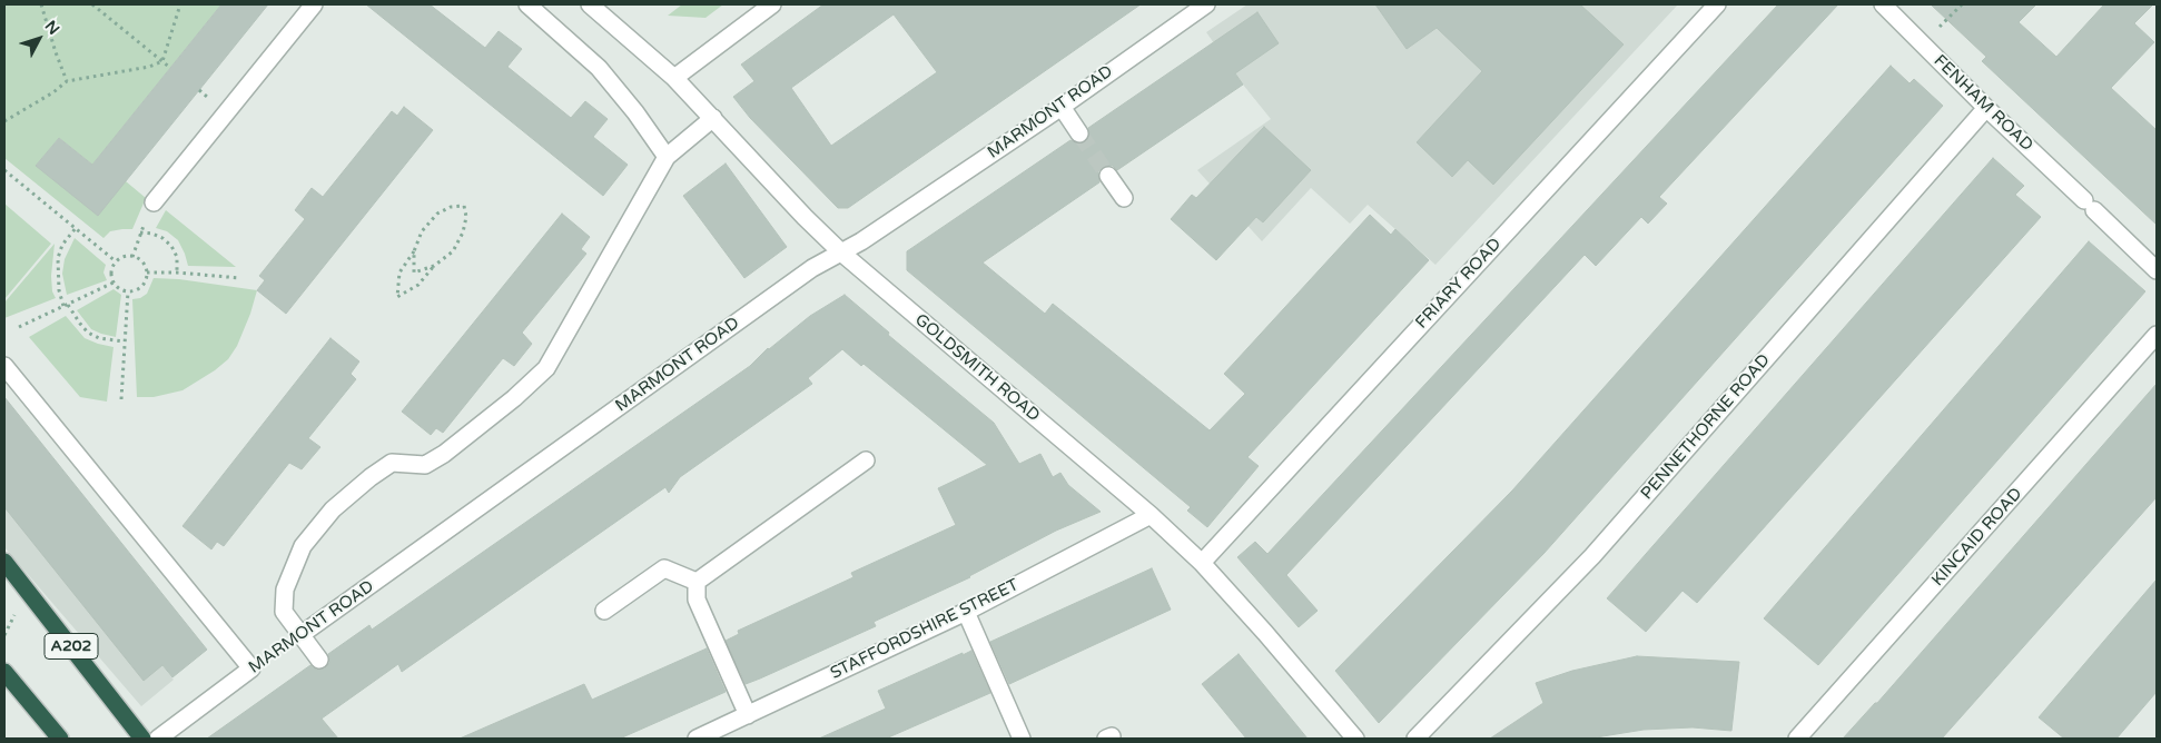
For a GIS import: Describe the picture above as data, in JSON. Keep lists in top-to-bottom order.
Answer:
{
  "streets": {
    "highway": ["A202"],
    "street": [
      "FENHAM ROAD",
      "MARMONT ROAD",
      "FRIARY ROAD",
      "GOLDSMITH ROAD",
      "PENNETHORNE ROAD",
      "KINCAID ROAD",
      "STAFFORDSHIRE STREET"
    ]
  },
  "crossings": [
    ["FENHAM ROAD", "PENNETHORNE ROAD"],
    ["MARMONT ROAD", "GOLDSMITH ROAD"],
    ["FRIARY ROAD", "GOLDSMITH ROAD"],
    ["GOLDSMITH ROAD", "STAFFORDSHIRE STREET"]
  ],
  "north": "top right"
}
